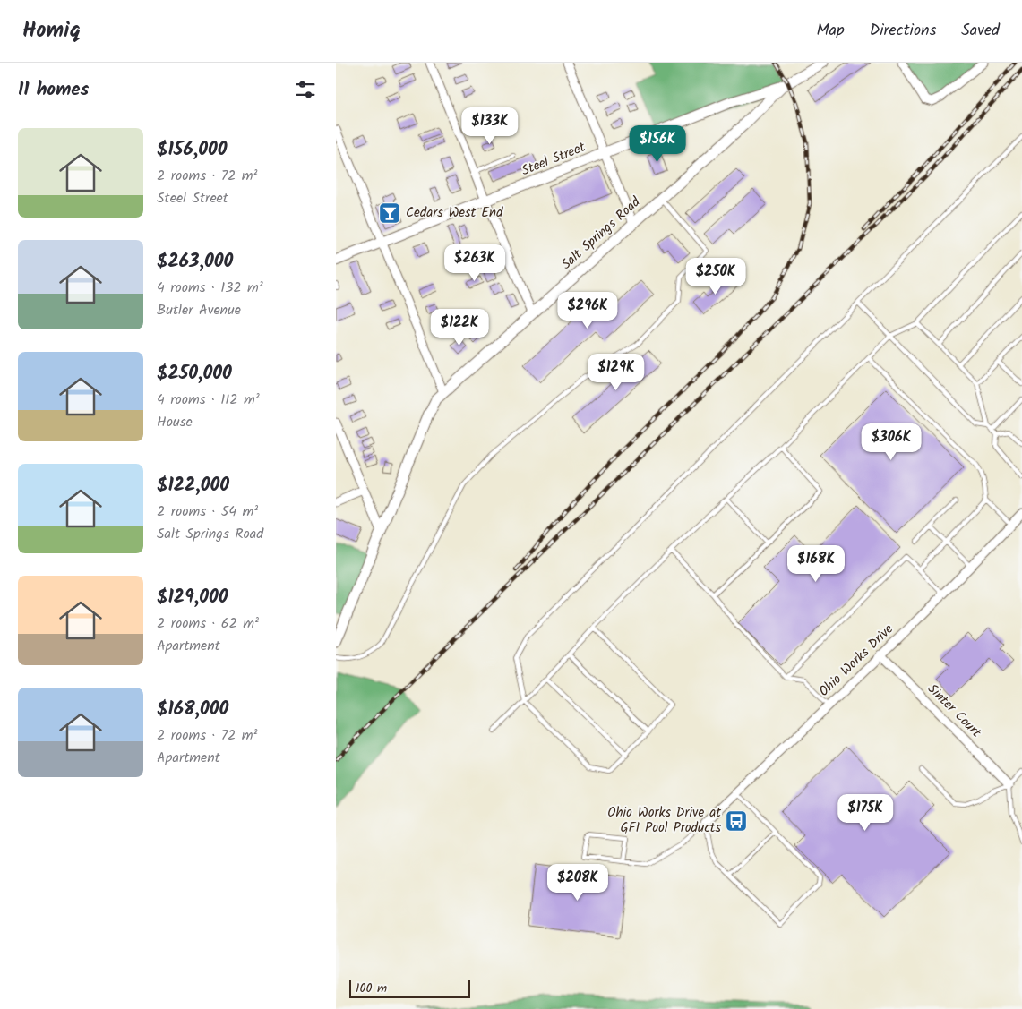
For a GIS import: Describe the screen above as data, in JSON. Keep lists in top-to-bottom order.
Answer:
{
  "streets": {
    "street": [
      "Steel Street",
      "Salt Springs Road",
      "Ohio Works Drive",
      "Sinter Court"
    ]
  },
  "crossings": [
    ["Steel Street", "Salt Springs Road"],
    ["Ohio Works Drive", "Sinter Court"]
  ],
  "places": {
    "bar": ["Cedars West End"],
    "bus stop": ["Ohio Works Drive at GFI Pool Products"]
  },
  "scale_bar": "100 m",
  "page": {
    "header": "Homiq",
    "nav": ["Map", "Directions", "Saved"],
    "heading": "11 homes",
    "price": [
      "$133K",
      "$156K",
      "$263K",
      "$250K",
      "$296K",
      "$122K",
      "$129K",
      "$306K",
      "$168K",
      "$175K",
      "$208K"
    ],
    "list": [
      {
        "name": "$156,000",
        "note": "2 rooms · 72 m² · Steel Street"
      },
      {
        "name": "$263,000",
        "note": "4 rooms · 132 m² · Butler Avenue"
      },
      {
        "name": "$250,000",
        "note": "4 rooms · 112 m² · House"
      },
      {
        "name": "$122,000",
        "note": "2 rooms · 54 m² · Salt Springs Road"
      },
      {
        "name": "$129,000",
        "note": "2 rooms · 62 m² · Apartment"
      },
      {
        "name": "$168,000",
        "note": "2 rooms · 72 m² · Apartment"
      }
    ],
    "scale": "100 m"
  }
}
